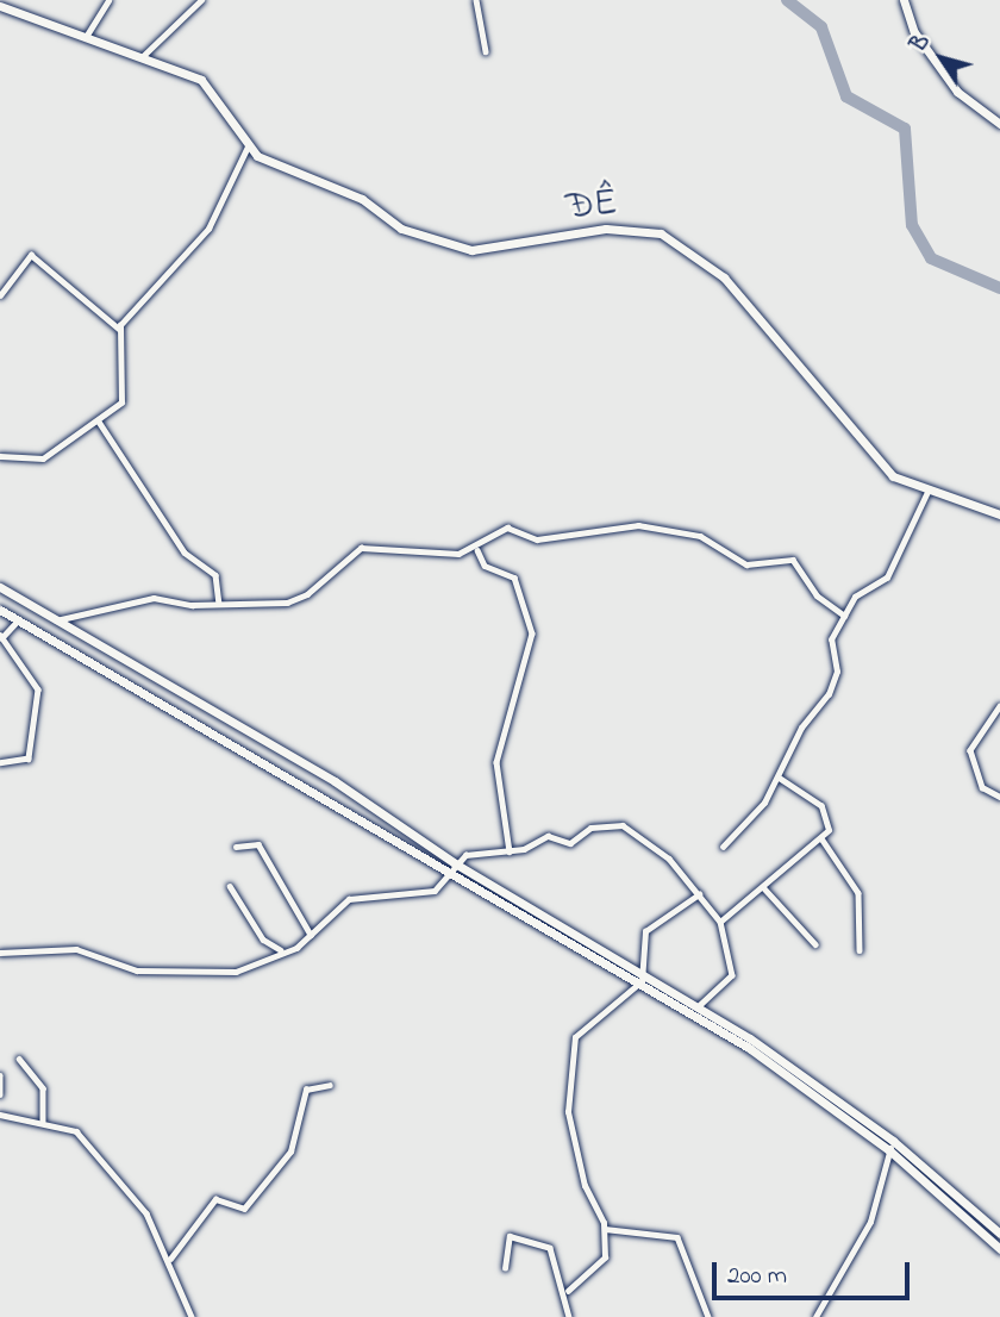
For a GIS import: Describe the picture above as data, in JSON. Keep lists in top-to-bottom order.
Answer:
{
  "streets": {
    "street": ["ĐÊ"]
  },
  "scale_bar": "200 m",
  "north": "top left"
}
